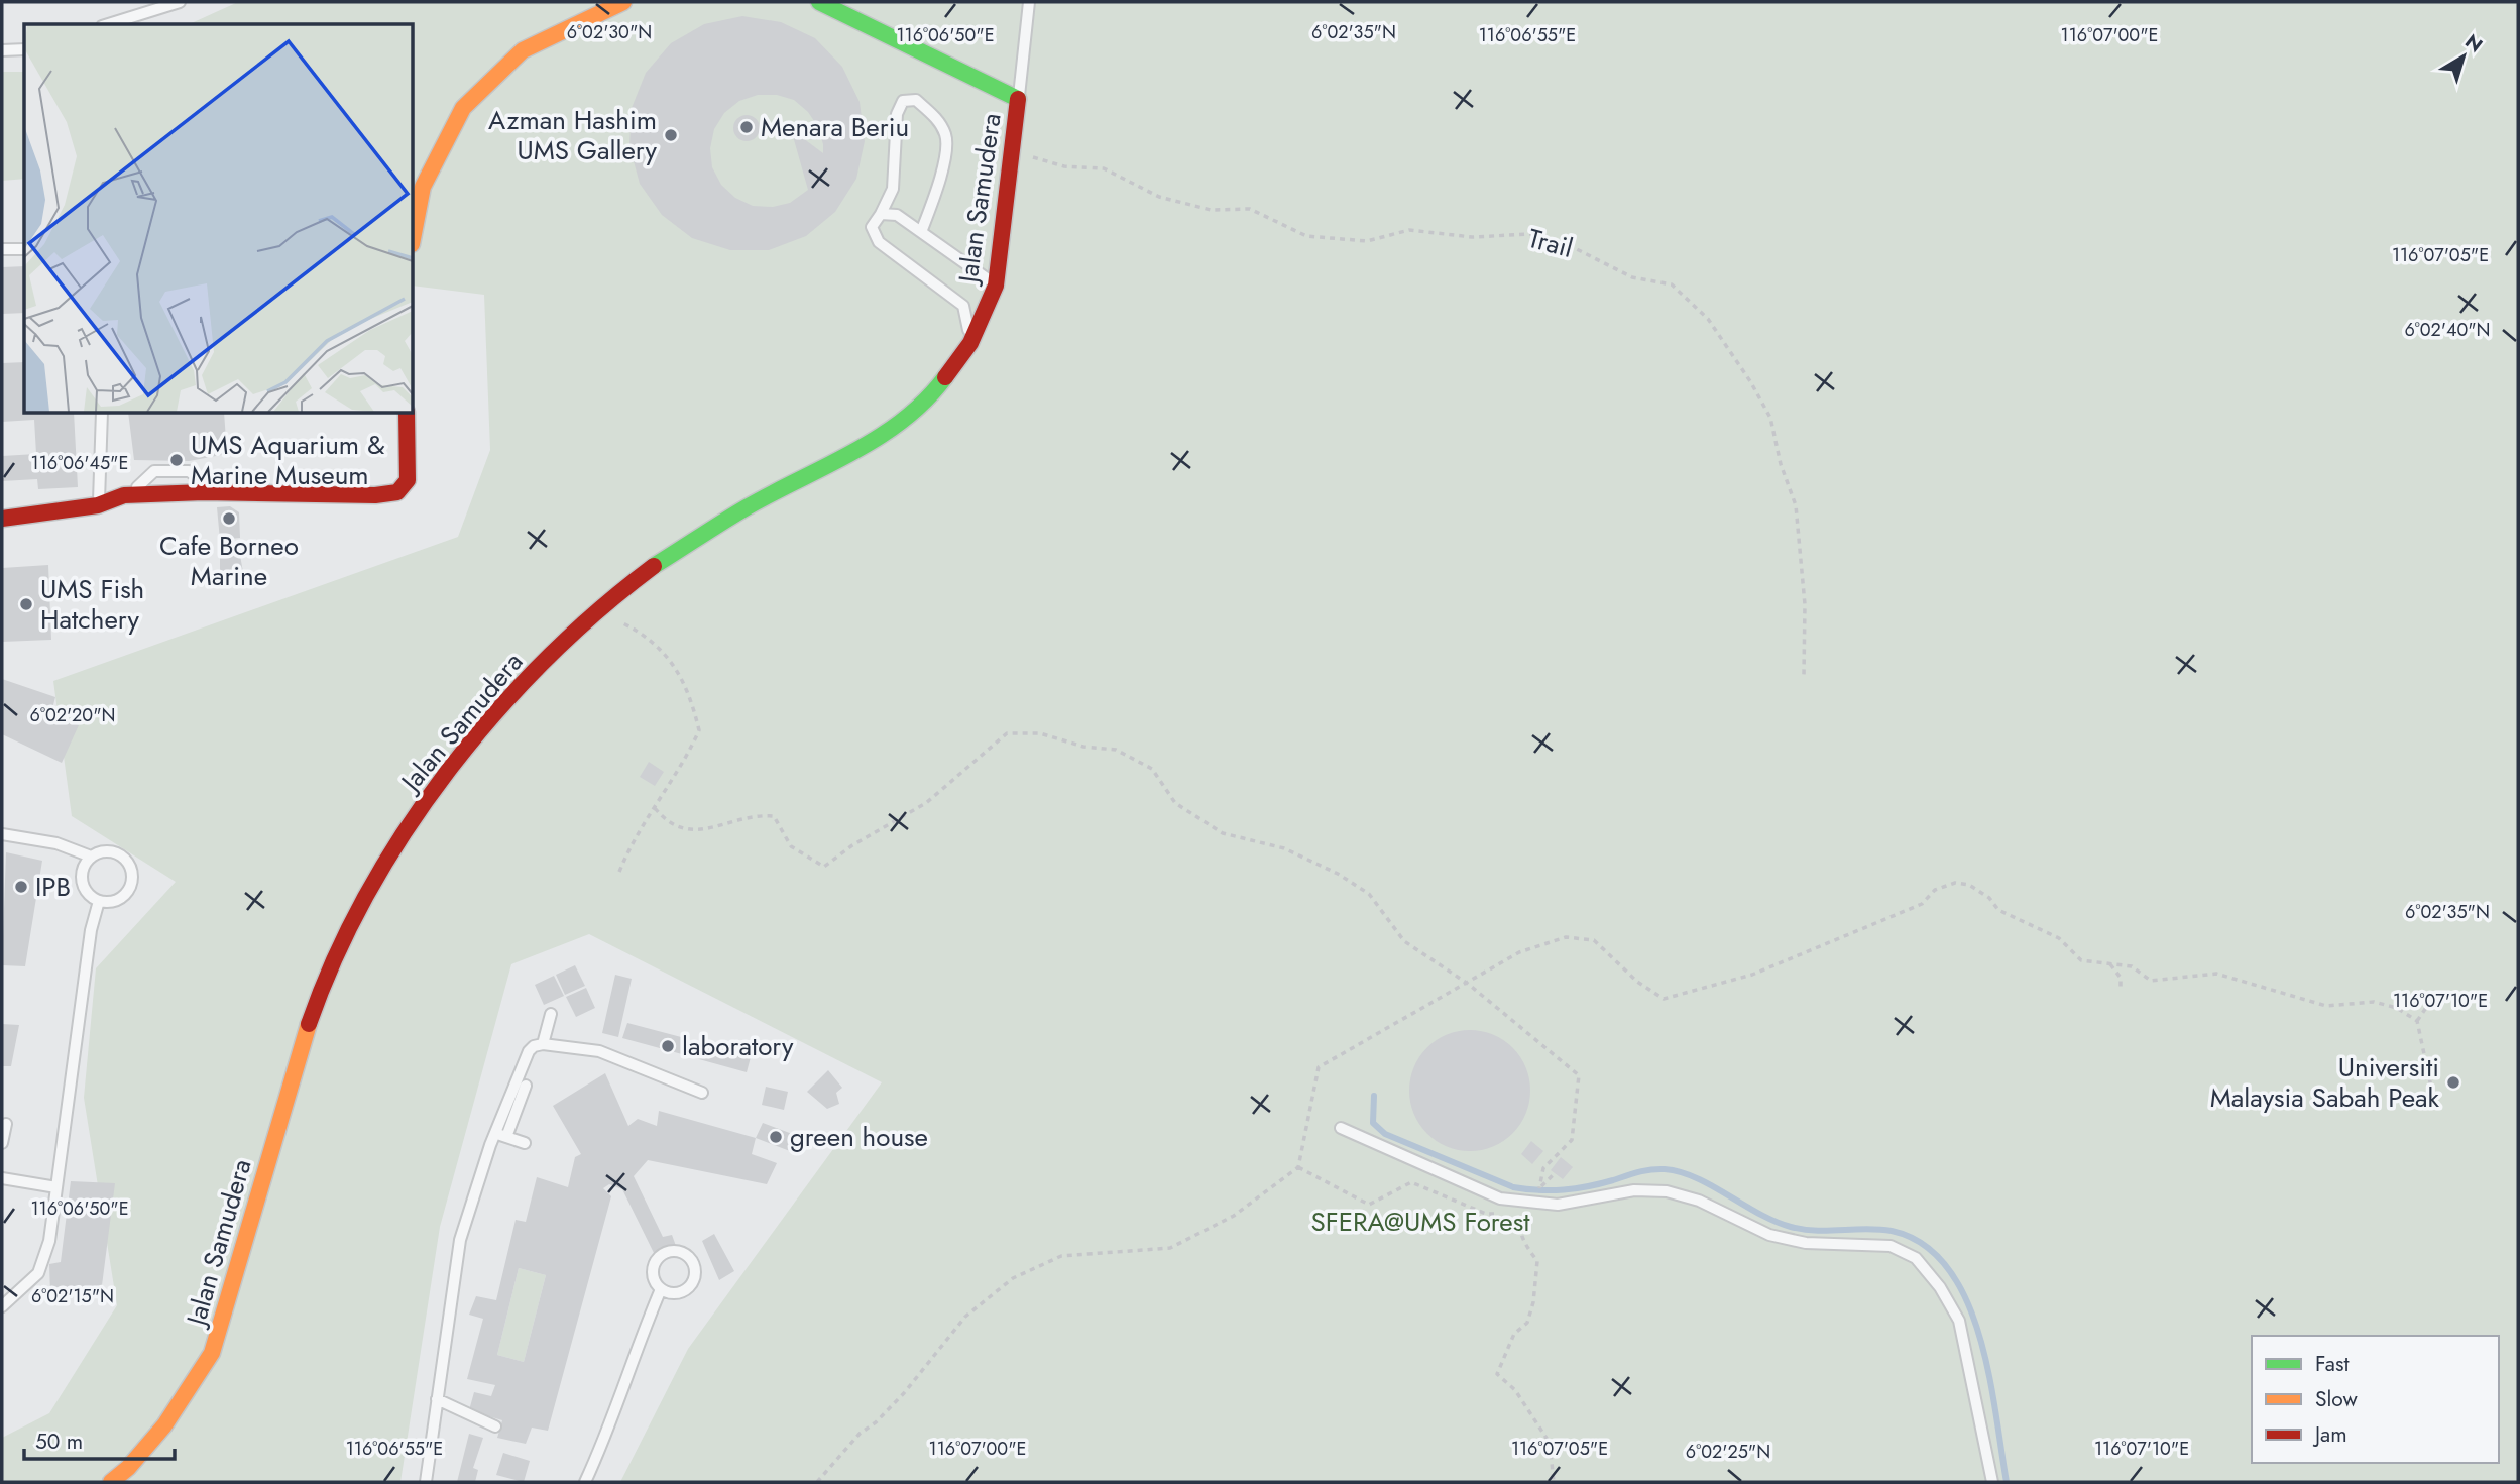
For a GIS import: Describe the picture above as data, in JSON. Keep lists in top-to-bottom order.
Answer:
{
  "streets": {
    "street": ["Jalan Samudera"],
    "path": ["Trail"]
  },
  "crossings": [
    ["Jalan Samudera", "Trail"]
  ],
  "parks": ["SFERA@UMS Forest"],
  "places": [
    "Menara Beriu",
    "Azman Hashim UMS Gallery",
    "UMS Aquarium & Marine Museum",
    "Cafe Borneo Marine",
    "UMS Fish Hatchery",
    "IPB",
    "laboratory",
    "Universiti Malaysia Sabah Peak",
    "green house"
  ],
  "legend": ["Fast", "Slow", "Jam"],
  "scale_bar": "50 m",
  "north": "top right",
  "coordinates": [
    "6°02'30\"N",
    "6°02'35\"N",
    "116°06'50\"E",
    "116°06'55\"E",
    "116°07'00\"E",
    "116°07'05\"E",
    "6°02'40\"N",
    "116°06'45\"E",
    "6°02'20\"N",
    "116°07'10\"E",
    "6°02'15\"N",
    "6°02'25\"N"
  ]
}
